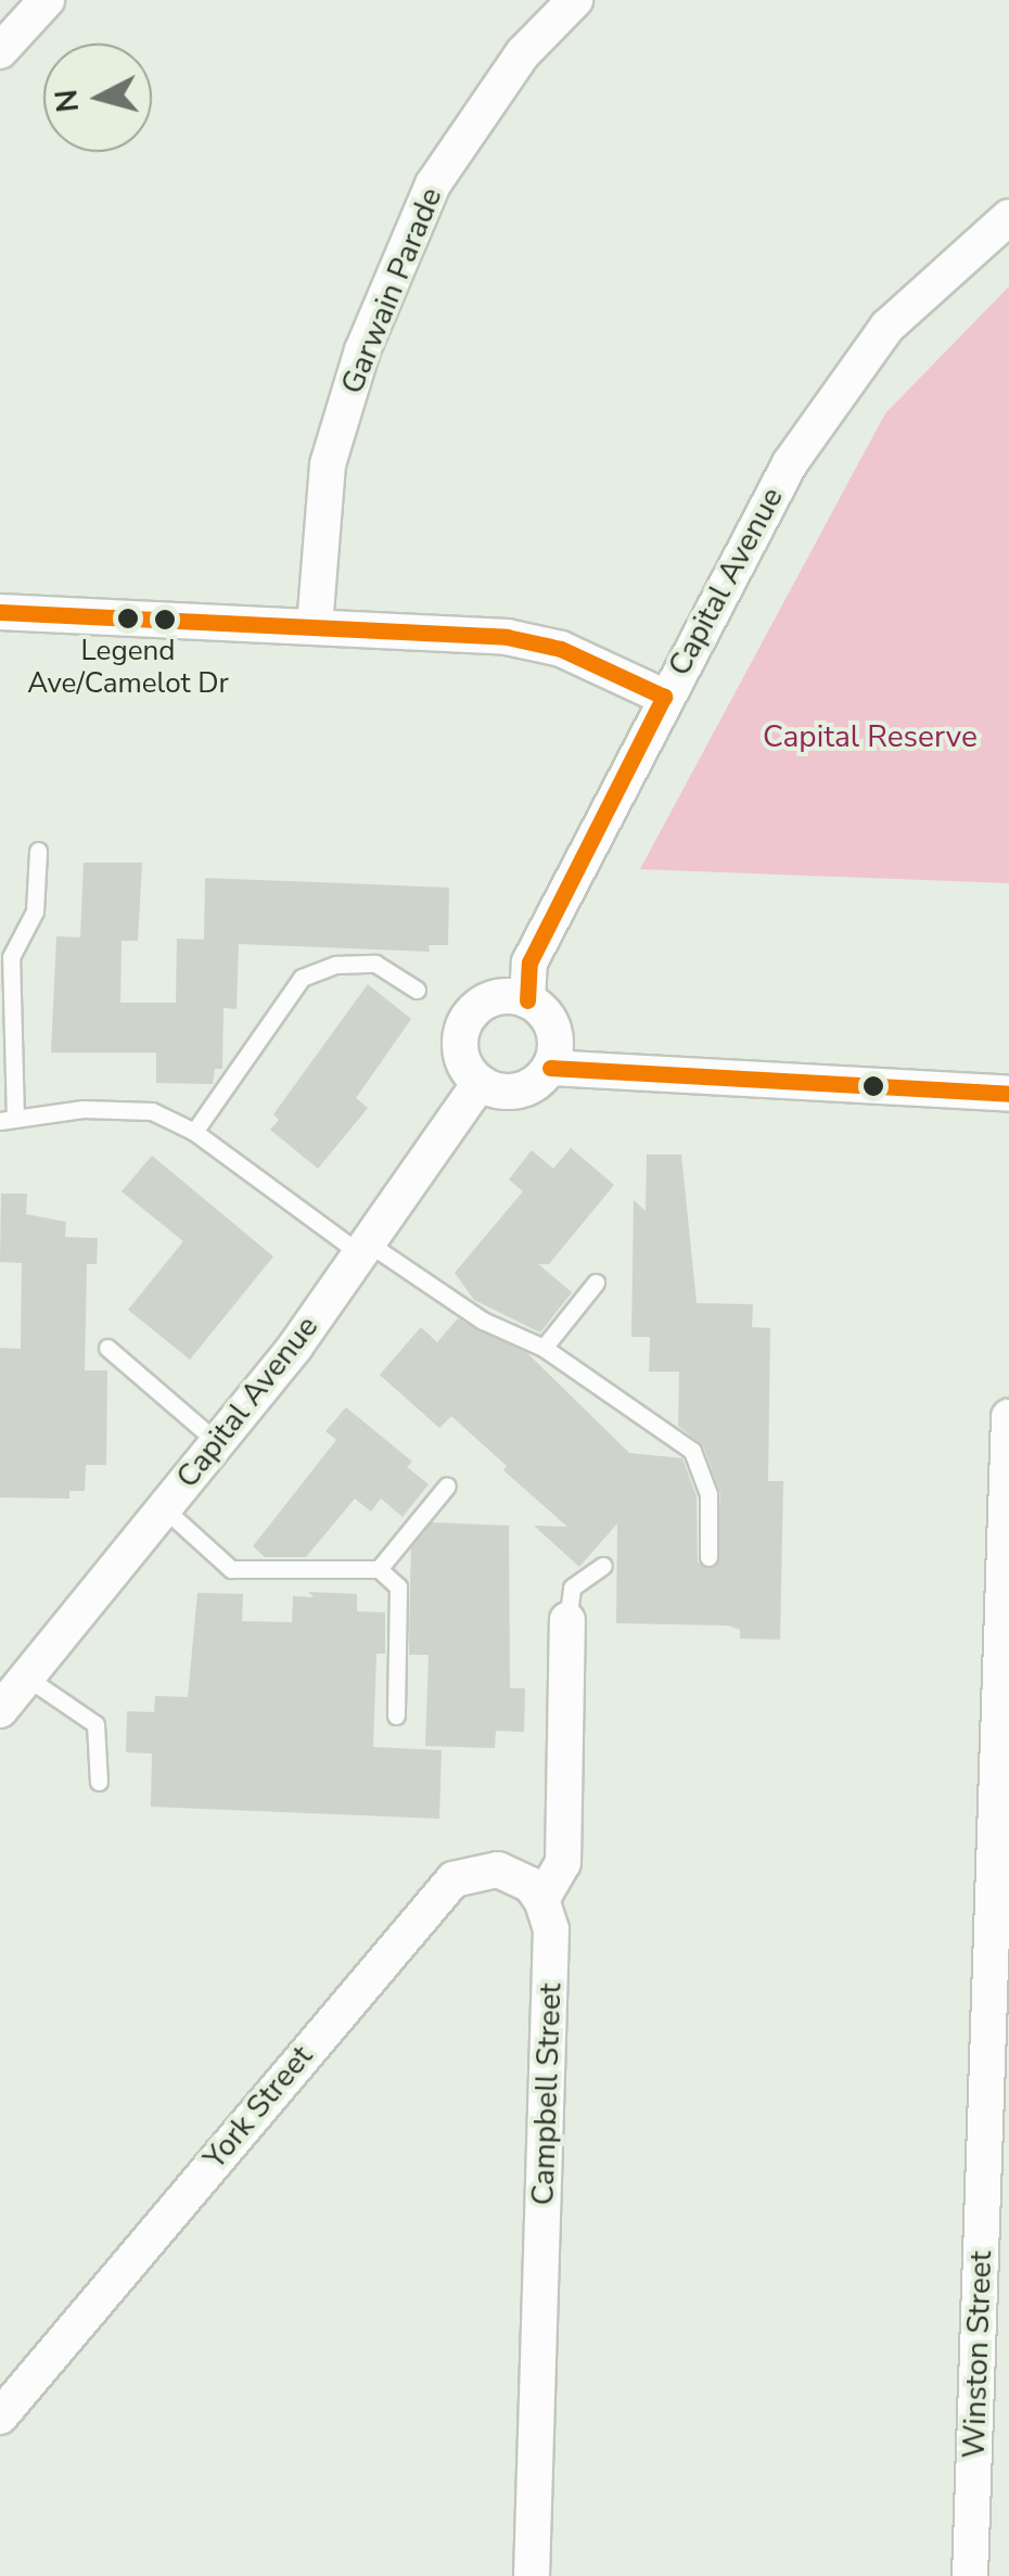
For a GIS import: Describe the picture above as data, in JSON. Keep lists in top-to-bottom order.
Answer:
{
  "streets": {
    "street": [
      "Garwain Parade",
      "Capital Avenue",
      "Campbell Street",
      "York Street",
      "Winston Street"
    ]
  },
  "crossings": [
    ["Campbell Street", "York Street"]
  ],
  "parks": ["Capital Reserve"],
  "places": ["Legend Ave/Camelot Dr"],
  "north": "left"
}
